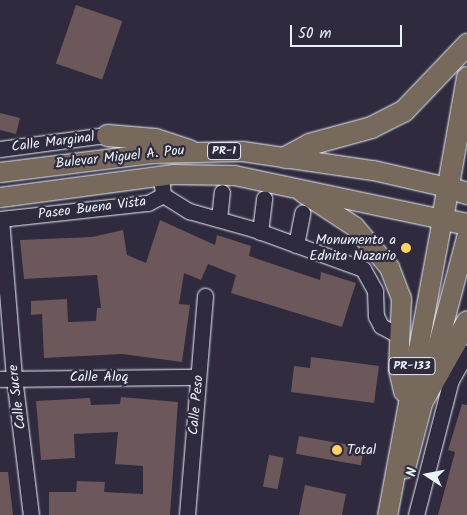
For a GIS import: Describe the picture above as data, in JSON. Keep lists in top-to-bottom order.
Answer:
{
  "streets": {
    "highway": ["PR-1"],
    "main road": ["Bulevar Miguel A. Pou", "PR-133"],
    "street": [
      "Calle Marginal",
      "Paseo Buena Vista",
      "Calle Aloq",
      "Calle Sucre",
      "Calle Peso"
    ]
  },
  "crossings": [
    ["PR-1", "Bulevar Miguel A. Pou"],
    ["PR-1", "PR-133"],
    ["Bulevar Miguel A. Pou", "Paseo Buena Vista"],
    ["Bulevar Miguel A. Pou", "PR-133"],
    ["Paseo Buena Vista", "Calle Sucre"],
    ["Calle Aloq", "Calle Sucre"],
    ["Calle Aloq", "Calle Peso"]
  ],
  "places": ["Monumento a Ednita Nazario", "Total"],
  "scale_bar": "50 m",
  "north": "left"
}
